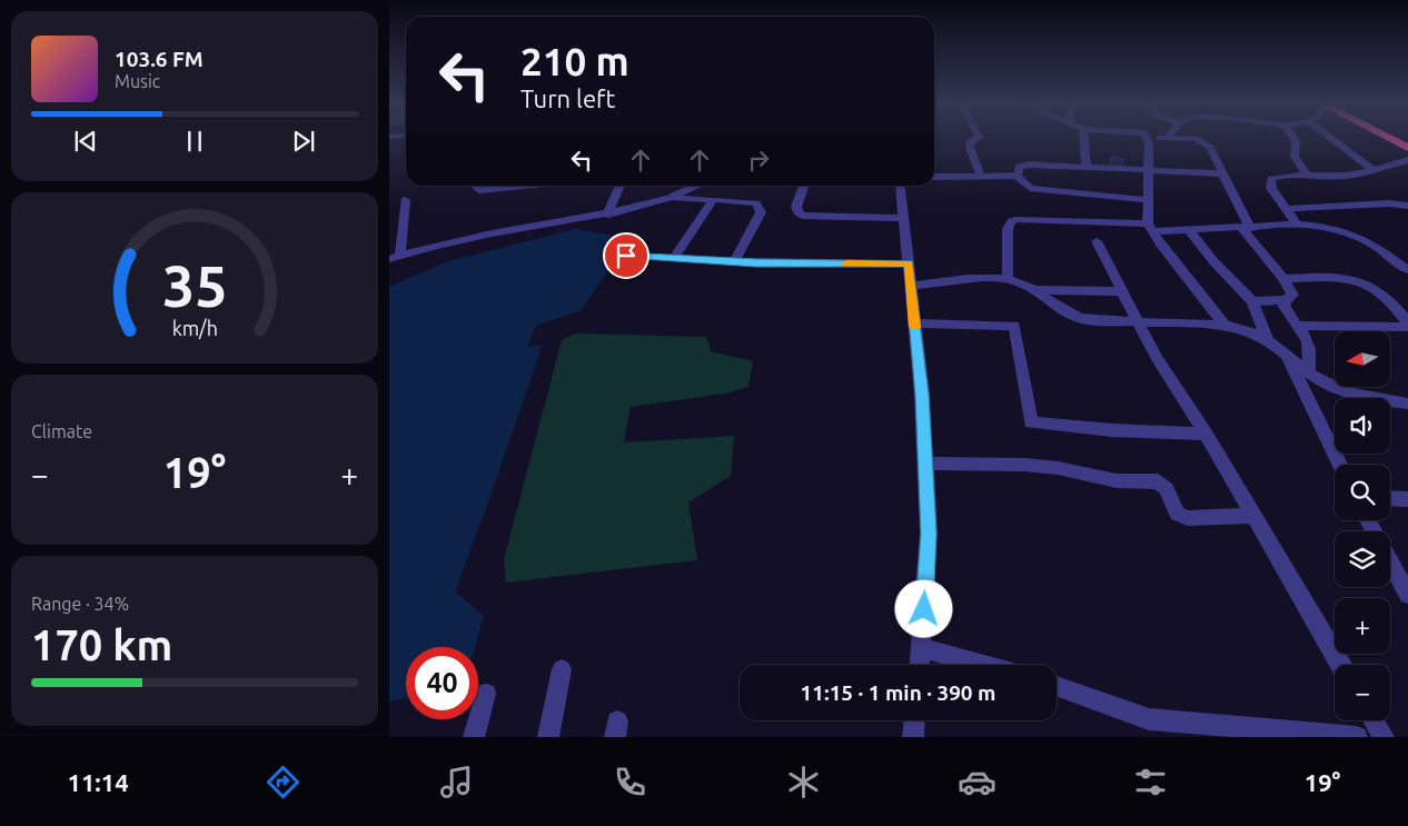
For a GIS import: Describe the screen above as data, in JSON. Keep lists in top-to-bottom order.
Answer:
{
  "north": "left",
  "page": {
    "turn": ["210 m", "Turn left"],
    "song": ["103.6 FM", "Music"],
    "map_buttons": ["+", "−"],
    "tile": [
      "Climate",
      ["Range · 34%", "170 km"]
    ],
    "heat": ["−", "19°", "+"],
    "limit": "40",
    "trip": "11:15 · 1 min · 390 m",
    "tabs": ["11:14", "19°"],
    "gauge": ["35", "km/h"]
  }
}
